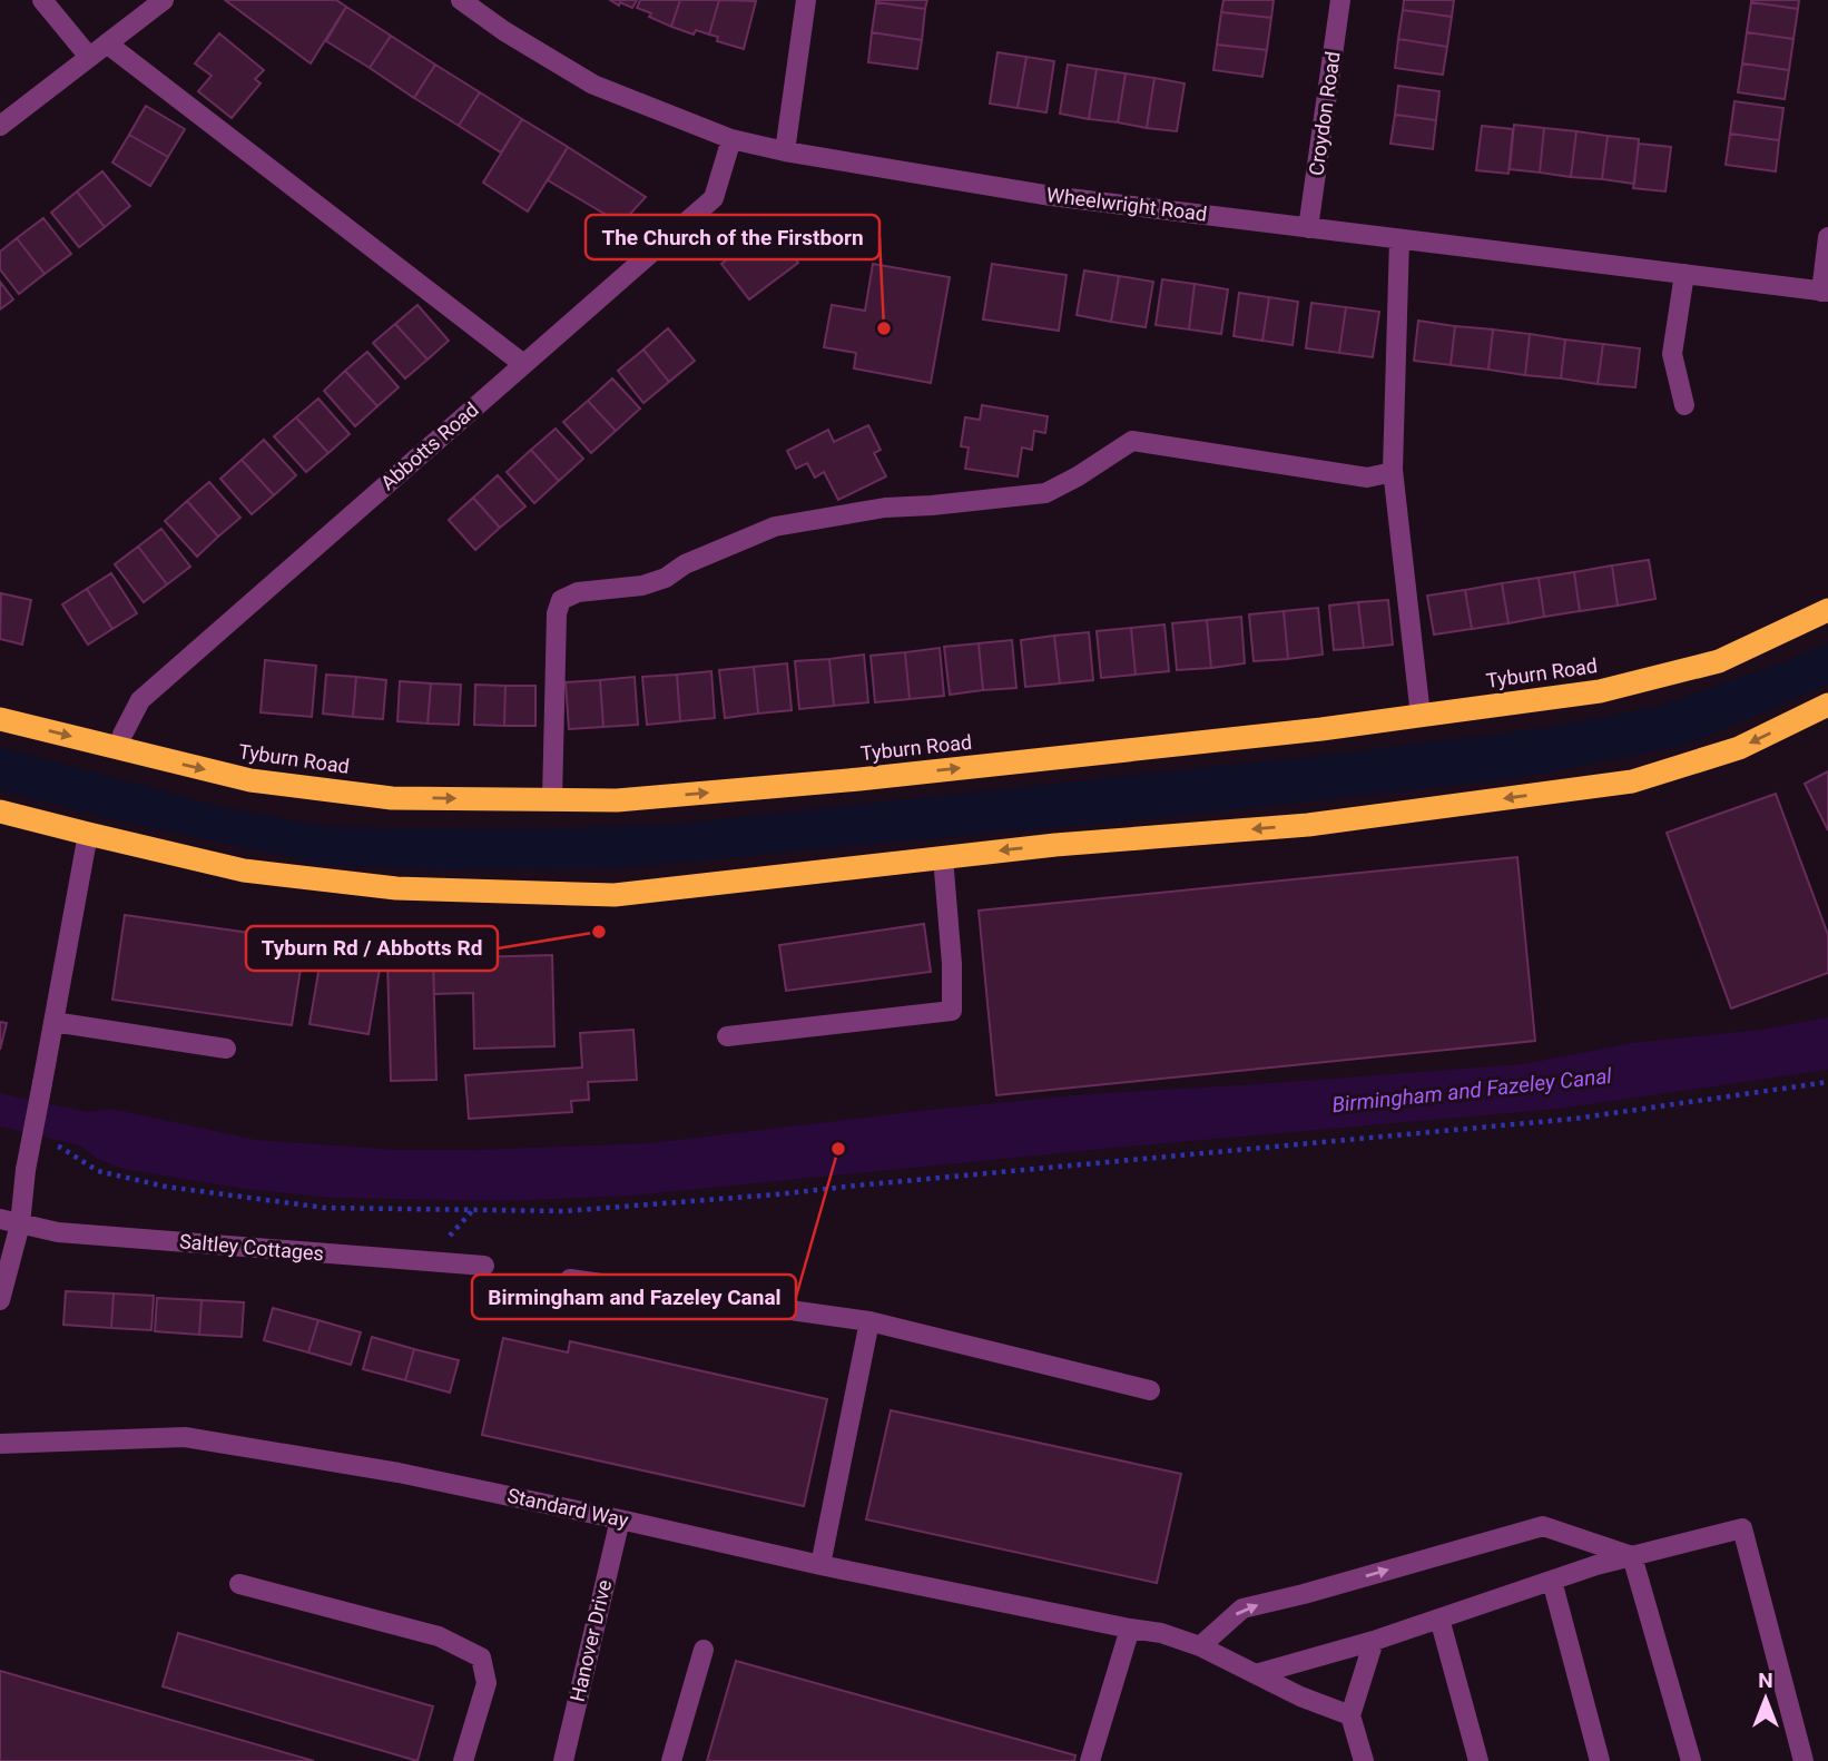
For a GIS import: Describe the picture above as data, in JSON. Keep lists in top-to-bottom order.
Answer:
{
  "streets": {
    "highway": ["Tyburn Road"],
    "street": [
      "Croydon Road",
      "Wheelwright Road",
      "Abbotts Road",
      "Saltley Cottages",
      "Standard Way",
      "Hanover Drive"
    ]
  },
  "crossings": [
    ["Croydon Road", "Wheelwright Road"],
    ["Wheelwright Road", "Abbotts Road"],
    ["Abbotts Road", "Tyburn Road"],
    ["Standard Way", "Hanover Drive"]
  ],
  "water": ["Birmingham and Fazeley Canal"],
  "places": ["The Church of the Firstborn", "Tyburn Rd / Abbotts Rd", "Birmingham and Fazeley Canal"],
  "north": "top"
}
